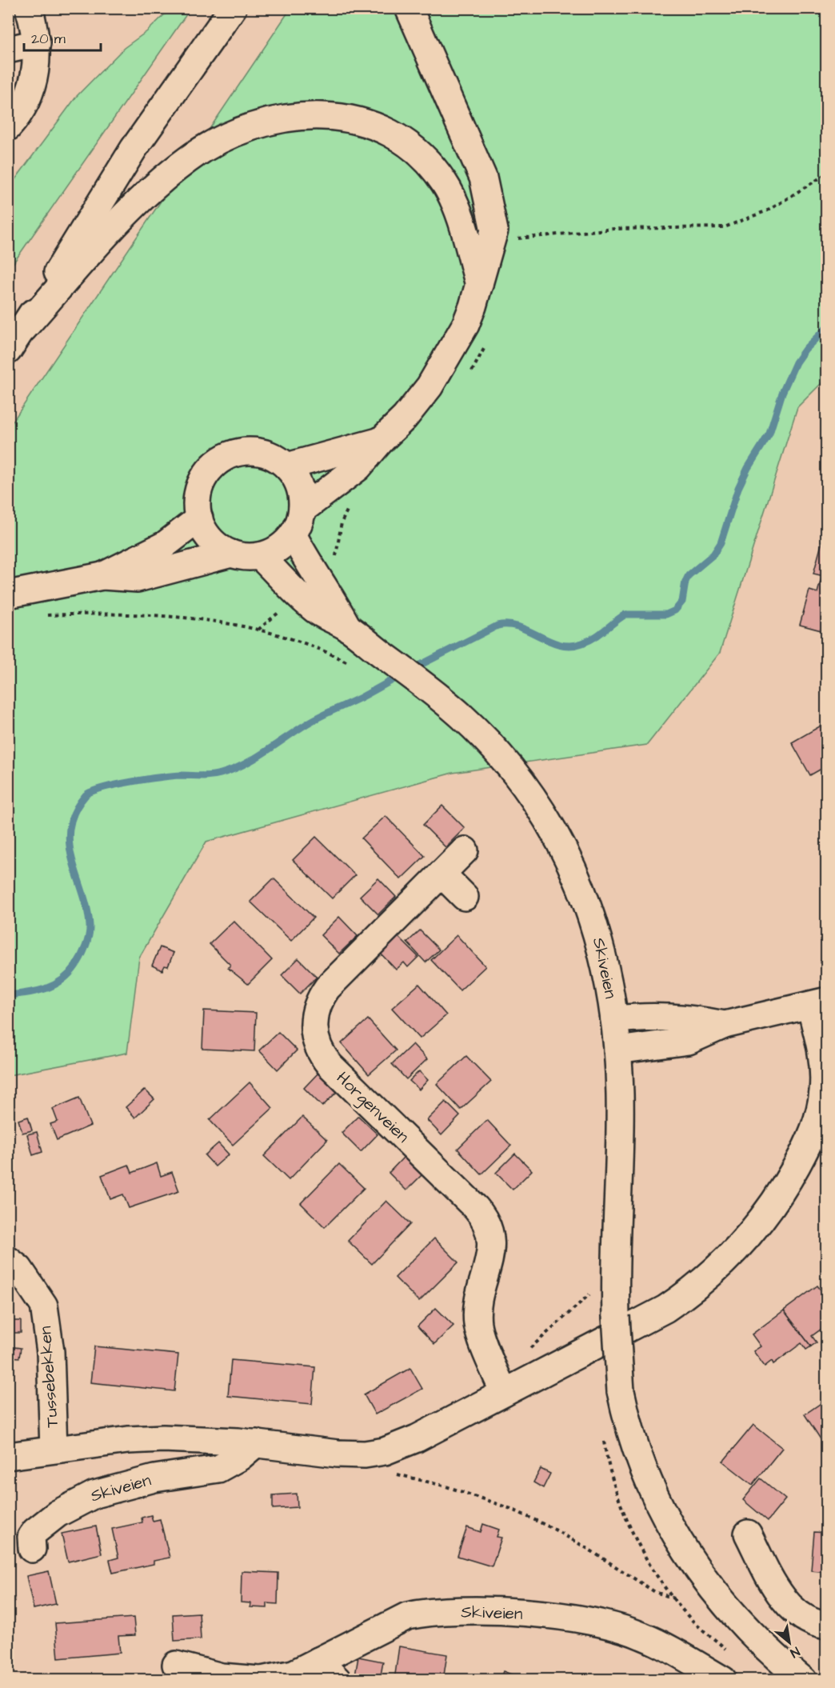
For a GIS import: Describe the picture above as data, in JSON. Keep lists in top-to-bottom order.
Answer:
{
  "streets": {
    "main road": ["Skiveien", "Horgenveien", "Tussebekken"]
  },
  "scale_bar": "20 m",
  "north": "bottom right"
}
